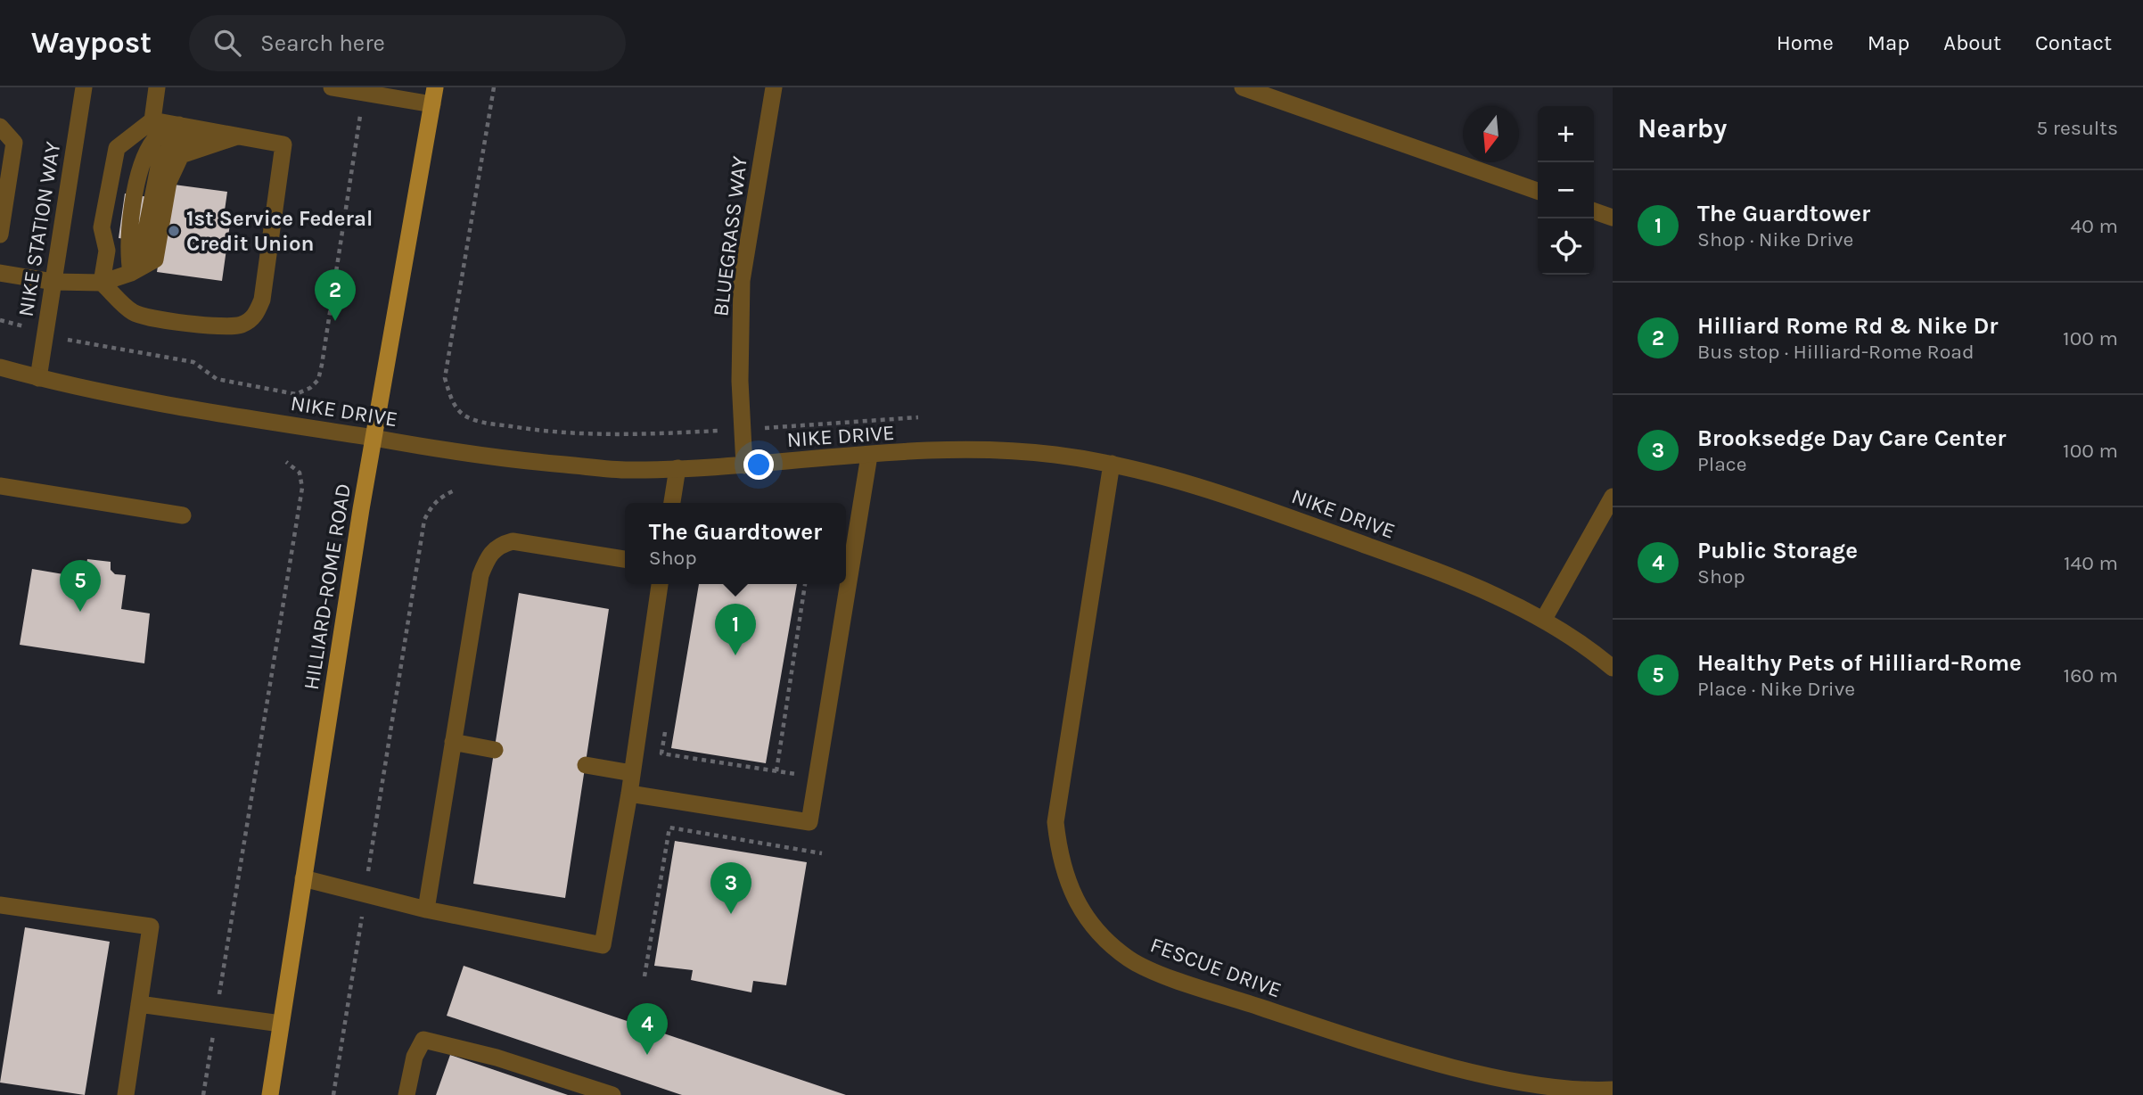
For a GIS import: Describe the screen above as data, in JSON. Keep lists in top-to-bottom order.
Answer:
{
  "streets": {
    "main road": ["HILLIARD-ROME ROAD"],
    "street": [
      "NIKE STATION WAY",
      "BLUEGRASS WAY",
      "NIKE DRIVE",
      "FESCUE DRIVE"
    ]
  },
  "crossings": [
    ["NIKE STATION WAY", "NIKE DRIVE"],
    ["BLUEGRASS WAY", "NIKE DRIVE"],
    ["NIKE DRIVE", "HILLIARD-ROME ROAD"],
    ["NIKE DRIVE", "FESCUE DRIVE"]
  ],
  "places": ["1st Service Federal Credit Union"],
  "north": "bottom",
  "page": {
    "header": "Waypost",
    "search": "Search here",
    "nav": [
      "Home",
      "Map",
      "About",
      "Contact"
    ],
    "heading": ["Nearby", "5 results"],
    "map_buttons": ["+", "−"],
    "list": [
      {
        "mark": "1",
        "name": "The Guardtower",
        "note": "Shop · Nike Drive",
        "value": "40 m"
      },
      {
        "mark": "2",
        "name": "Hilliard Rome Rd & Nike Dr",
        "note": "Bus stop · Hilliard-Rome Road",
        "value": "100 m"
      },
      {
        "mark": "3",
        "name": "Brooksedge Day Care Center",
        "note": "Place",
        "value": "100 m"
      },
      {
        "mark": "4",
        "name": "Public Storage",
        "note": "Shop",
        "value": "140 m"
      },
      {
        "mark": "5",
        "name": "Healthy Pets of Hilliard-Rome",
        "note": "Place · Nike Drive",
        "value": "160 m"
      }
    ],
    "pins": [
      "2",
      "5",
      "1",
      "3",
      "4"
    ],
    "popup": ["The Guardtower", "Shop"]
  }
}
